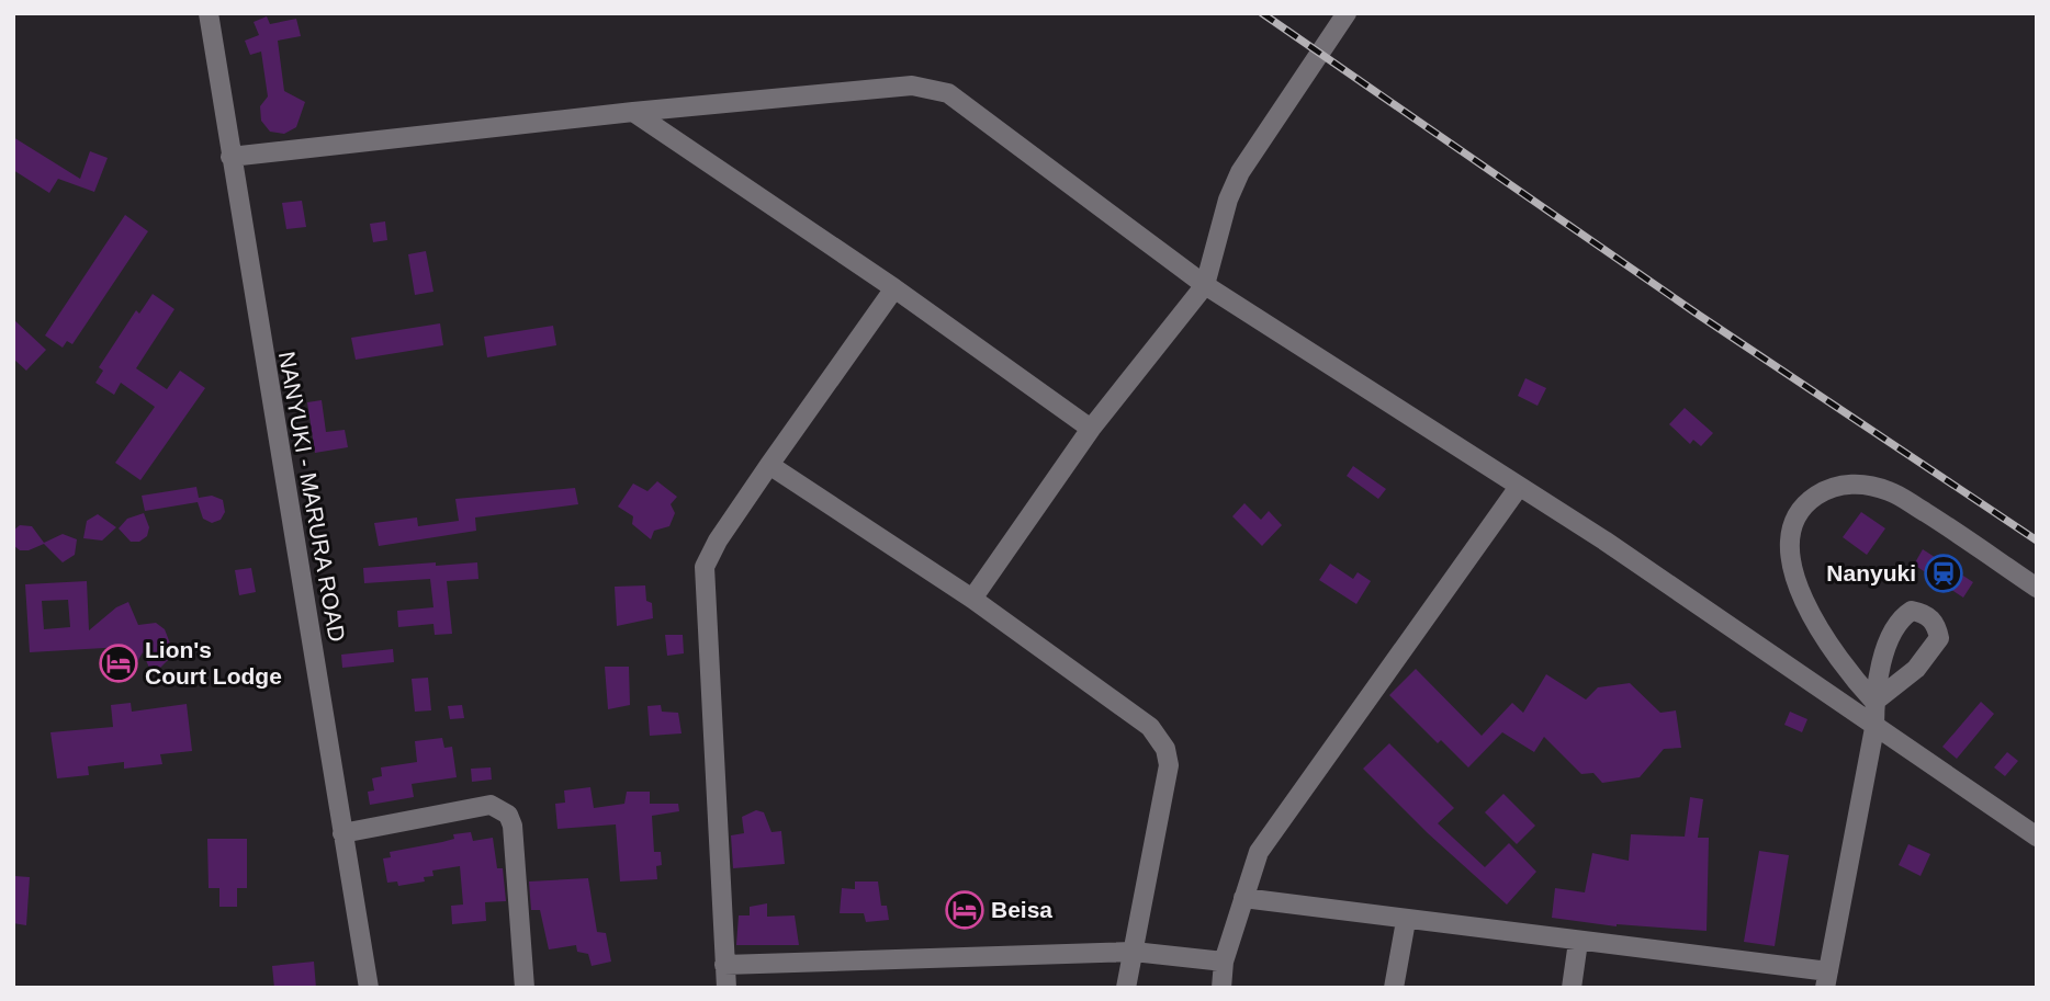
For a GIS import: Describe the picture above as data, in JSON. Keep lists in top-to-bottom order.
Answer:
{
  "streets": {
    "street": ["NANYUKI - MARURA ROAD"]
  },
  "places": {
    "station": ["Nanyuki"],
    "hotel": ["Lion's Court Lodge", "Beisa"]
  }
}
